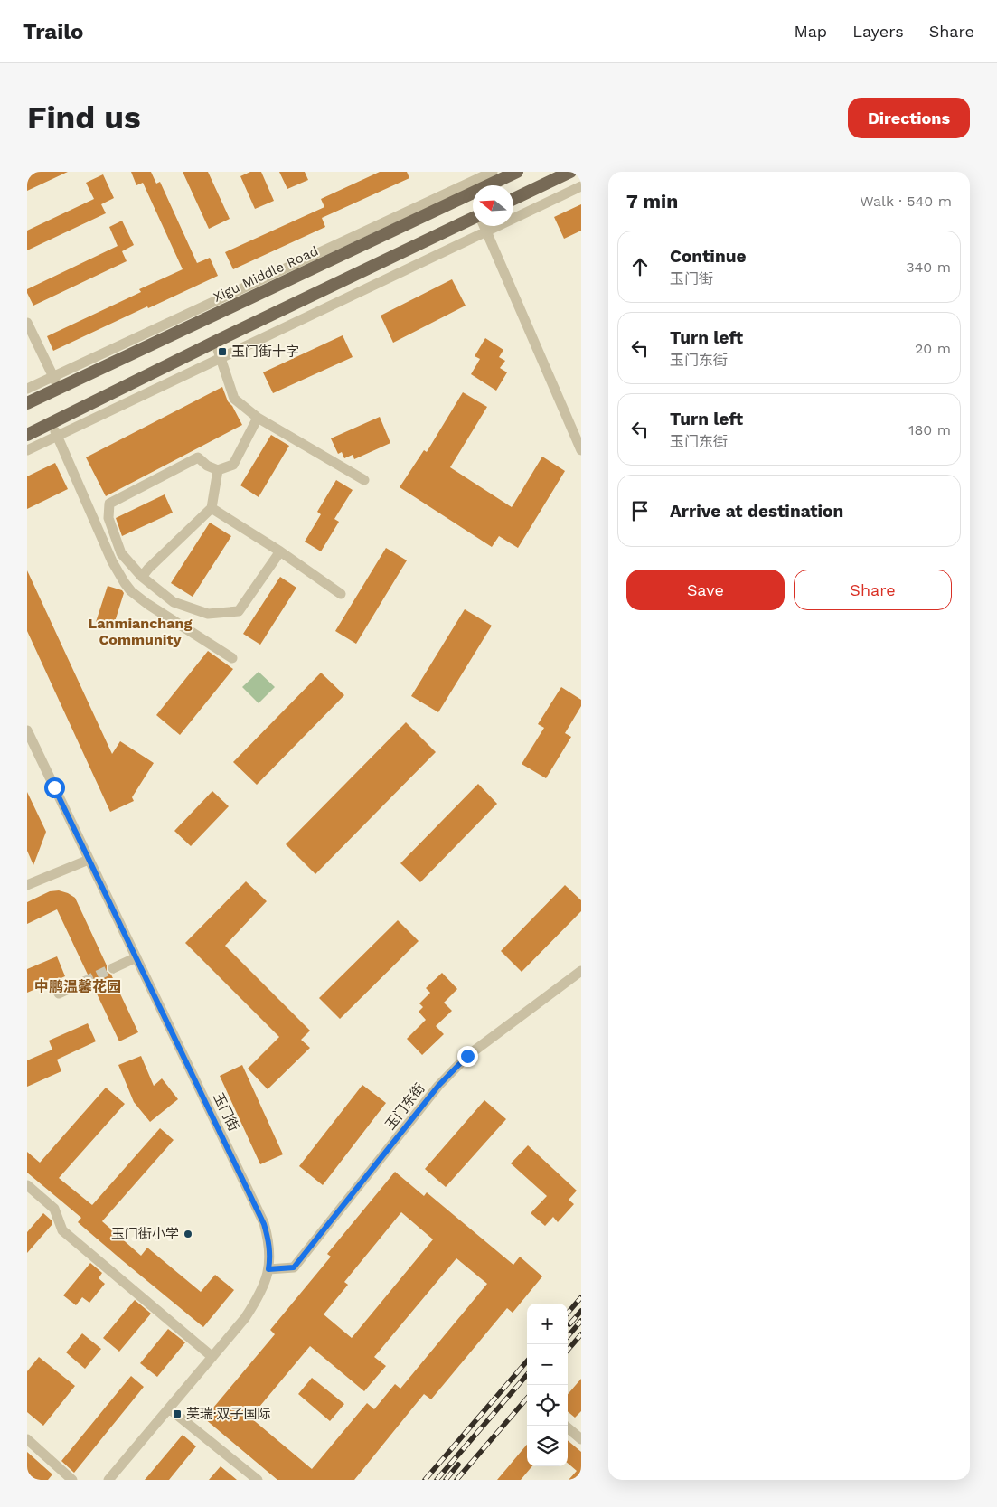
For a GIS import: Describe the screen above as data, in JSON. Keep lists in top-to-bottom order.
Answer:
{
  "streets": {
    "main road": ["Xigu Middle Road"],
    "street": ["玉门东街", "玉门街"]
  },
  "crossings": [
    ["玉门东街", "玉门街"]
  ],
  "districts": ["Lanmianchang Community", "中鹏温馨花园"],
  "places": {
    "transit": ["玉门街十字", "芙瑞·双子国际"],
    "other": ["玉门街小学"]
  },
  "north": "left",
  "page": {
    "header": "Trailo",
    "nav": ["Map", "Layers", "Share"],
    "buttons": [
      "Directions",
      ["Save", "Share"]
    ],
    "title": "Find us",
    "heading": ["7 min", "Walk · 540 m"],
    "list": [
      ["Continue", "玉门街", "340 m"],
      ["Turn left", "玉门东街", "20 m"],
      ["Turn left", "玉门东街", "180 m"],
      "Arrive at destination"
    ],
    "map_buttons": ["+", "−"]
  }
}
